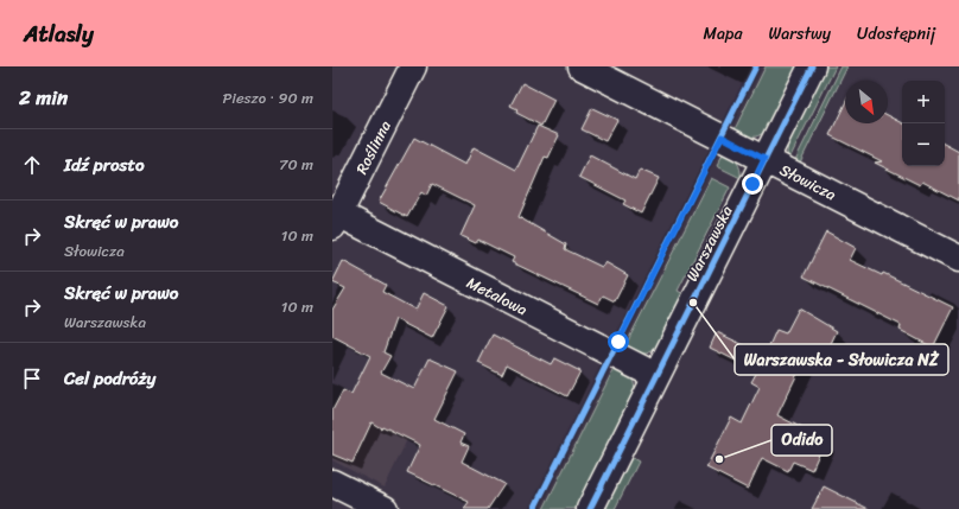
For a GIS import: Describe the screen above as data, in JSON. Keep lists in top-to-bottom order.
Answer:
{
  "streets": {
    "street": [
      "Roślinna",
      "Słowicza",
      "Warszawska",
      "Metalowa"
    ]
  },
  "crossings": [
    ["Roślinna", "Metalowa"],
    ["Słowicza", "Warszawska"],
    ["Warszawska", "Metalowa"]
  ],
  "places": ["Warszawska - Słowicza NŻ", "Odido"],
  "north": "bottom right",
  "page": {
    "header": "Atlasly",
    "nav": ["Mapa", "Warstwy", "Udostępnij"],
    "heading": ["2 min", "Pieszo · 90 m"],
    "map_buttons": ["+", "−"],
    "list": [
      ["Idź prosto", "70 m"],
      ["Skręć w prawo", "Słowicza", "10 m"],
      ["Skręć w prawo", "Warszawska", "10 m"],
      "Cel podróży"
    ]
  }
}
